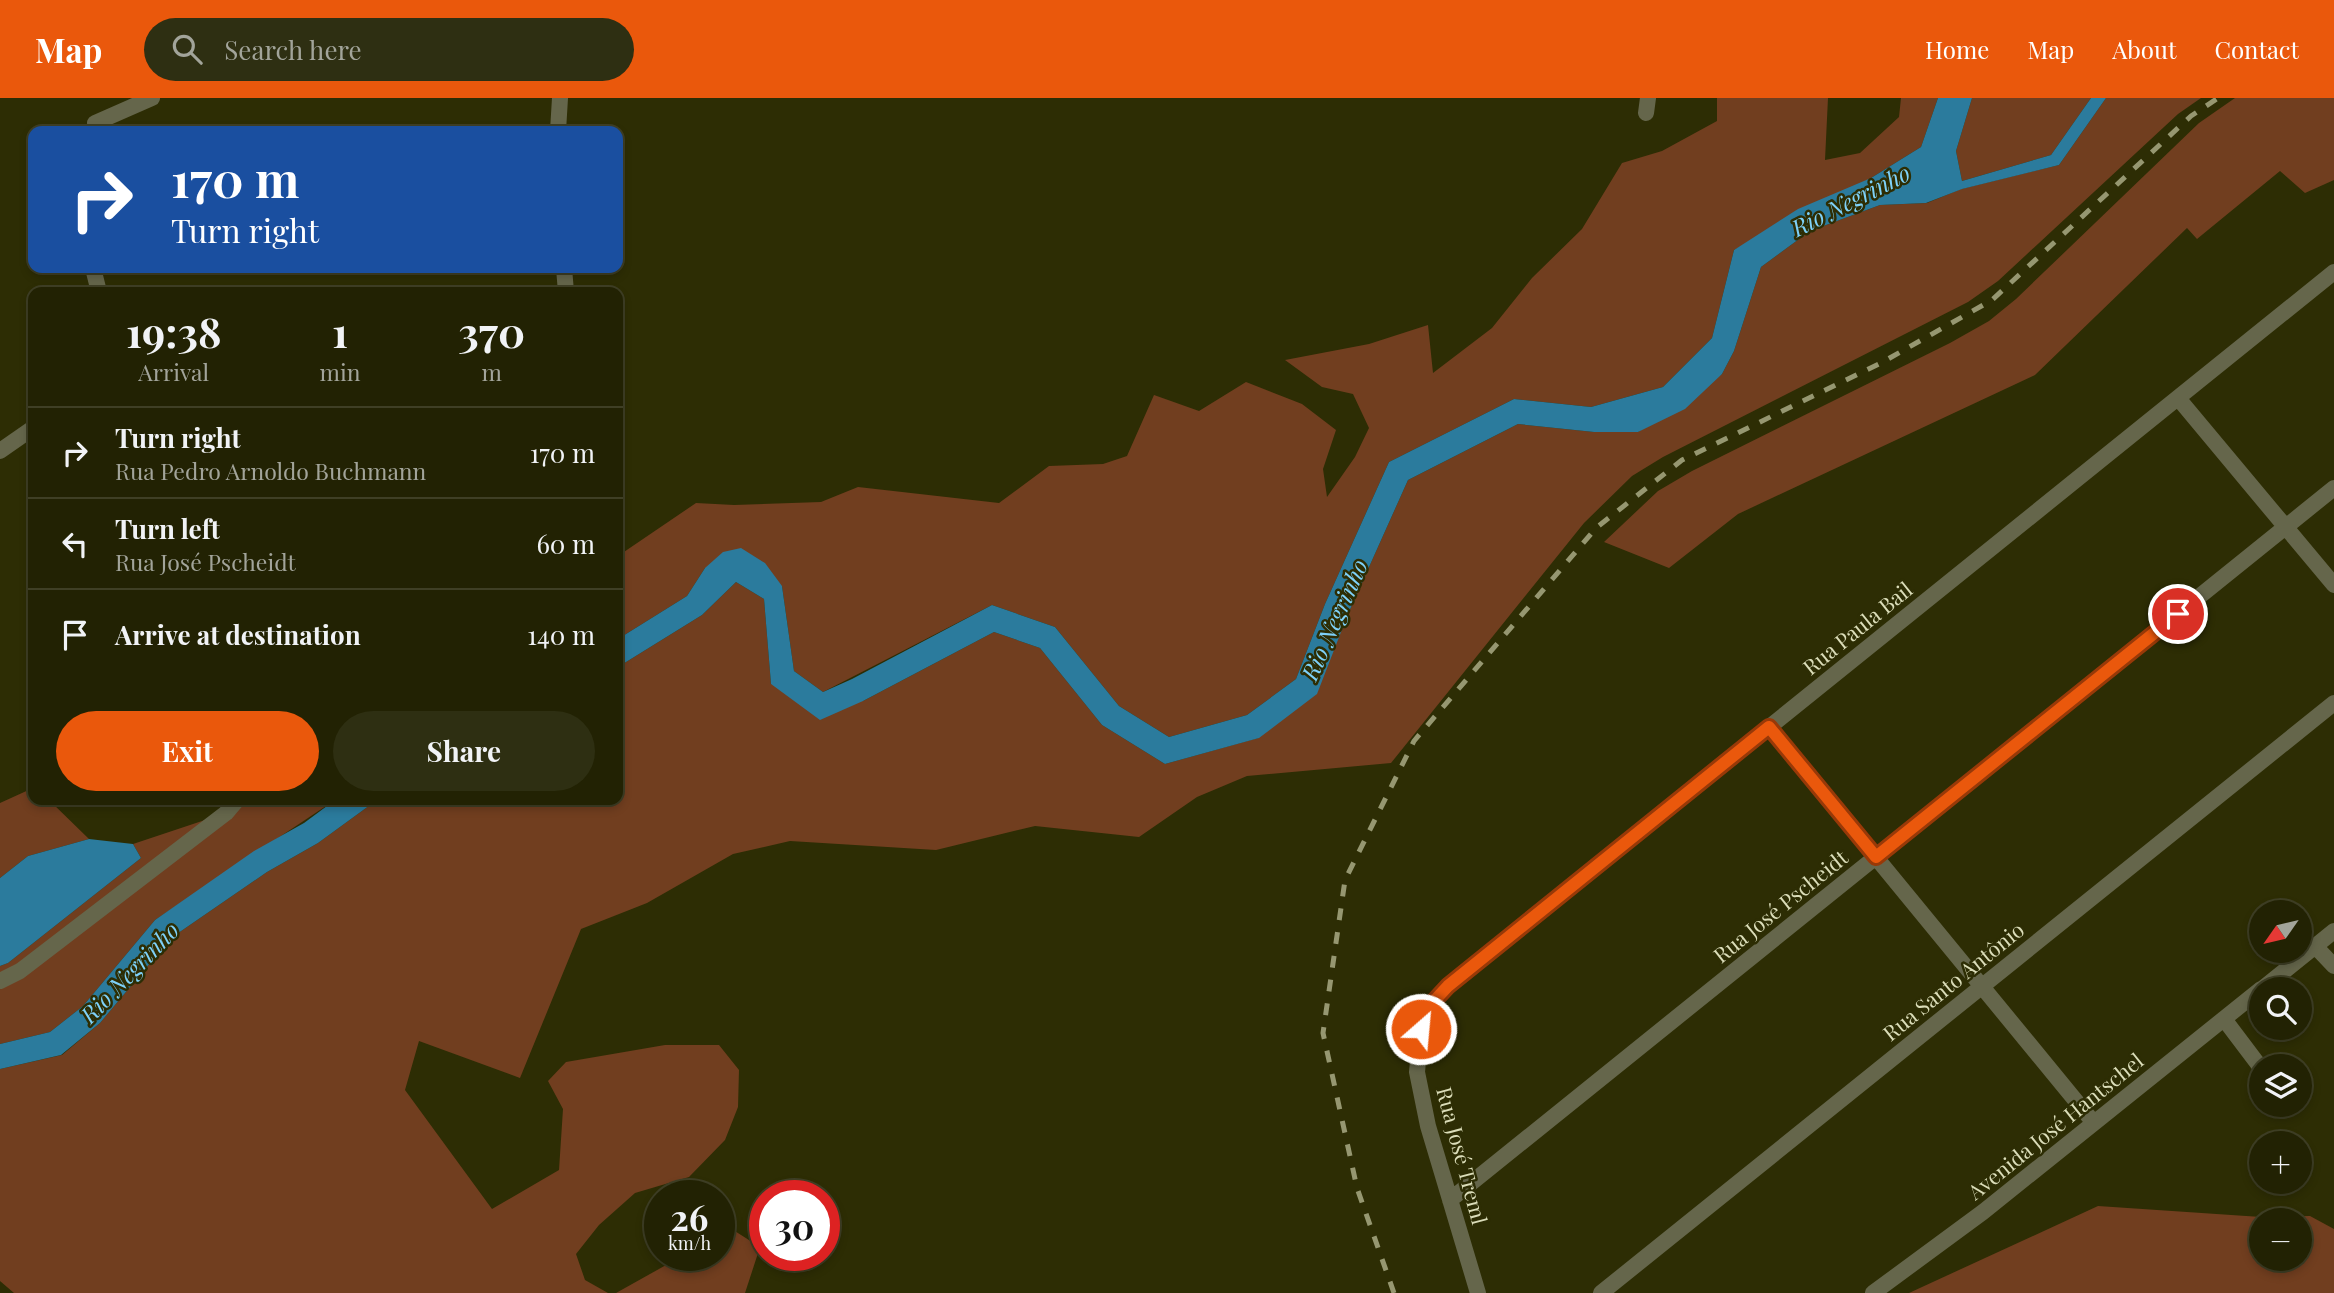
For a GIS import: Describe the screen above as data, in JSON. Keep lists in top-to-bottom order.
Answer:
{
  "streets": {
    "street": [
      "Rua Paula Bail",
      "Rua José Pscheidt",
      "Rua Santo Antônio",
      "Avenida José Hantschel",
      "Rua José Treml"
    ]
  },
  "crossings": [
    ["Rua Paula Bail", "Rua José Treml"],
    ["Rua José Pscheidt", "Rua José Treml"]
  ],
  "water": ["Rio Negrinho"],
  "north": "bottom left",
  "page": {
    "header": "Map",
    "search": "Search here",
    "nav": [
      "Home",
      "Map",
      "About",
      "Contact"
    ],
    "turn": ["170 m", "Turn right"],
    "eta": [
      "19:38",
      "Arrival",
      "1",
      "min",
      "370",
      "m"
    ],
    "list": [
      {
        "name": "Turn right",
        "note": "Rua Pedro Arnoldo Buchmann",
        "value": "170 m"
      },
      {
        "name": "Turn left",
        "note": "Rua José Pscheidt",
        "value": "60 m"
      },
      {
        "name": "Arrive at destination",
        "value": "140 m"
      }
    ],
    "buttons": ["Exit", "Share"],
    "map_buttons": ["+", "−"],
    "speed": "26 km/h",
    "limit": "30"
  }
}
